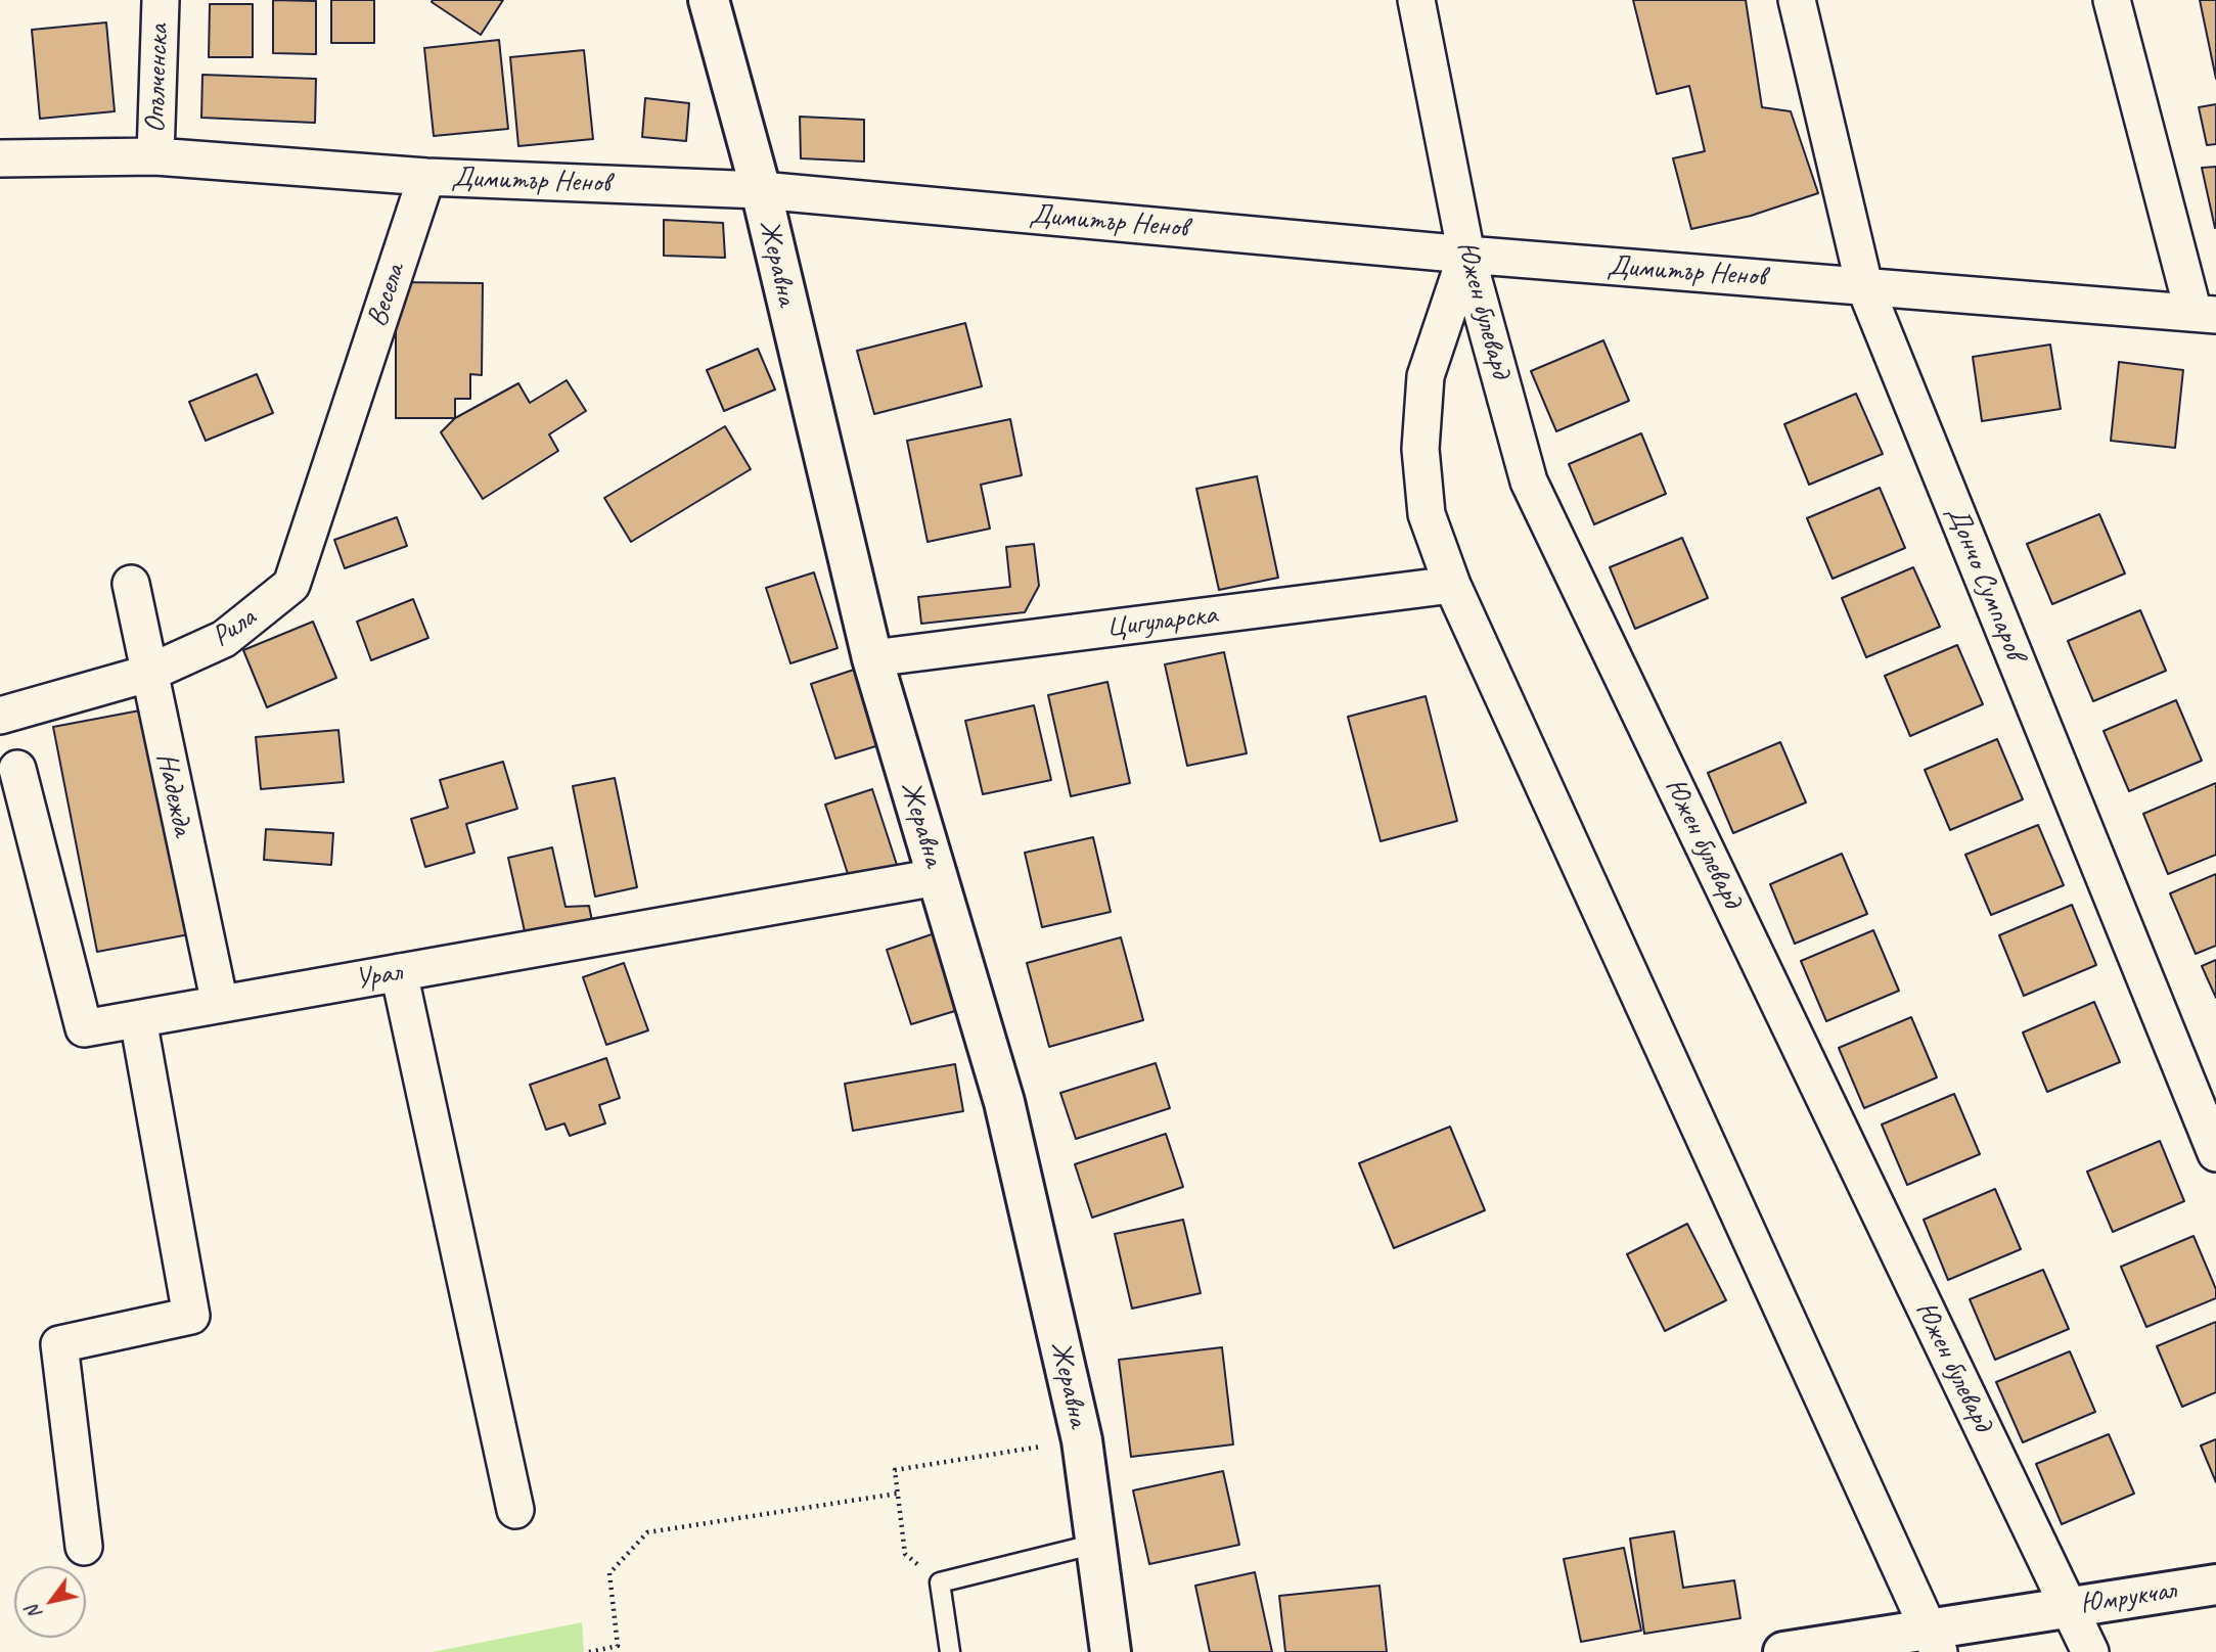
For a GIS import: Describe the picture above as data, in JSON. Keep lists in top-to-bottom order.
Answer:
{
  "streets": {
    "street": [
      "Опълченска",
      "Димитър Ненов",
      "Жеравна",
      "Весела",
      "Южен булевард",
      "Дончо Сумпаров",
      "Цигуларска",
      "Рила",
      "Надежда",
      "Урал",
      "Юмрукчал"
    ]
  },
  "crossings": [
    ["Опълченска", "Димитър Ненов"],
    ["Димитър Ненов", "Жеравна"],
    ["Димитър Ненов", "Весела"],
    ["Димитър Ненов", "Южен булевард"],
    ["Димитър Ненов", "Дончо Сумпаров"],
    ["Жеравна", "Цигуларска"],
    ["Жеравна", "Урал"],
    ["Весела", "Рила"],
    ["Южен булевард", "Юмрукчал"],
    ["Рила", "Надежда"],
    ["Надежда", "Урал"]
  ],
  "north": "bottom left"
}
